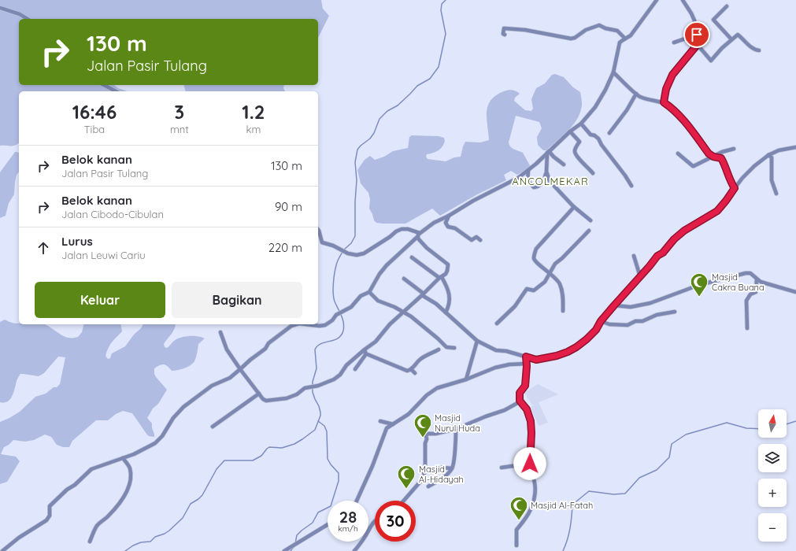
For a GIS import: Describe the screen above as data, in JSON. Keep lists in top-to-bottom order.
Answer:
{
  "districts": ["ANCOLMEKAR"],
  "places": {
    "mosque": [
      "Masjid Cakra Buana",
      "Masjid Nurul Huda",
      "Masjid Al-Hidayah",
      "Masjid Al-Fatah"
    ]
  },
  "north": "top",
  "page": {
    "turn": ["130 m", "Jalan Pasir Tulang"],
    "eta": [
      "16:46",
      "Tiba",
      "3",
      "mnt",
      "1.2",
      "km"
    ],
    "list": [
      {
        "name": "Belok kanan",
        "note": "Jalan Pasir Tulang",
        "value": "130 m"
      },
      {
        "name": "Belok kanan",
        "note": "Jalan Cibodo-Cibulan",
        "value": "90 m"
      },
      {
        "name": "Lurus",
        "note": "Jalan Leuwi Cariu",
        "value": "220 m"
      }
    ],
    "buttons": ["Keluar", "Bagikan"],
    "map_buttons": ["+", "−"],
    "speed": "28 km/h",
    "limit": "30"
  }
}
